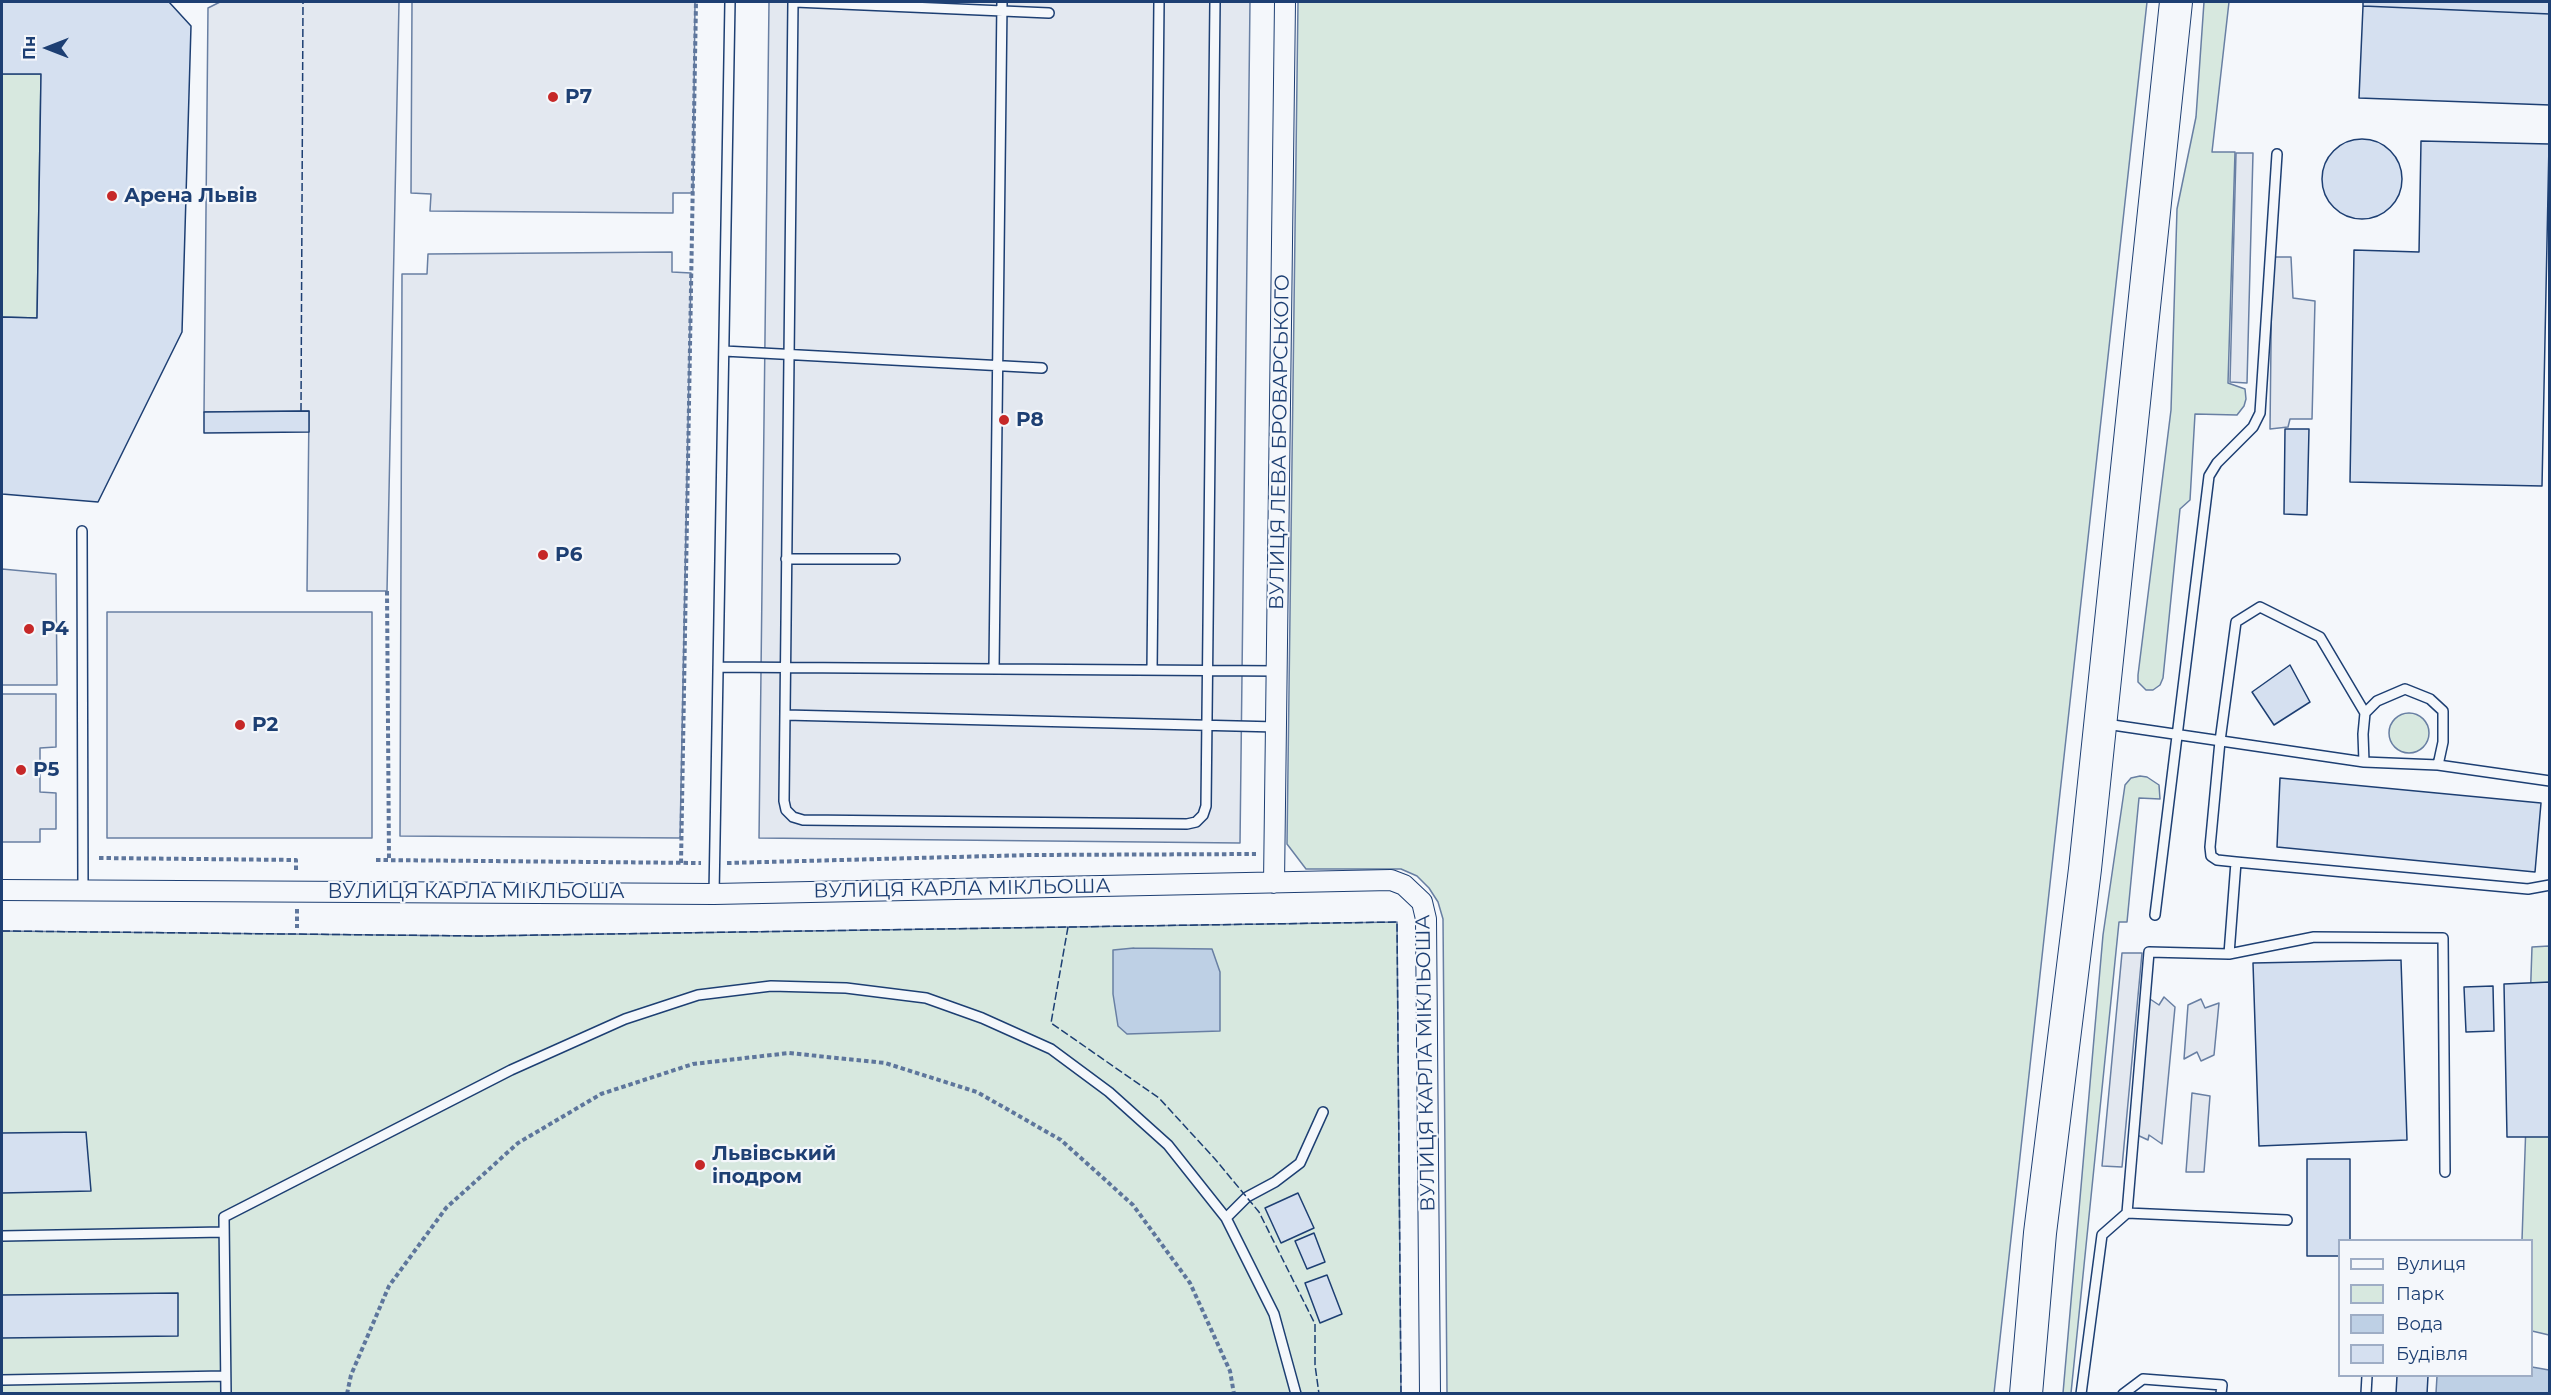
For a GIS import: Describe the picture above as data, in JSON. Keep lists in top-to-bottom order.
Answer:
{
  "streets": {
    "street": ["ВУЛИЦЯ ЛЕВА БРОВАРСЬКОГО", "ВУЛИЦЯ КАРЛА МІКЛЬОША"]
  },
  "crossings": [
    ["ВУЛИЦЯ ЛЕВА БРОВАРСЬКОГО", "ВУЛИЦЯ КАРЛА МІКЛЬОША"]
  ],
  "places": [
    "P7",
    "Арена Львів",
    "P8",
    "P6",
    "P4",
    "P2",
    "P5",
    "Львівський іподром"
  ],
  "legend": [
    "Вулиця",
    "Парк",
    "Вода",
    "Будівля"
  ],
  "north": "left"
}
